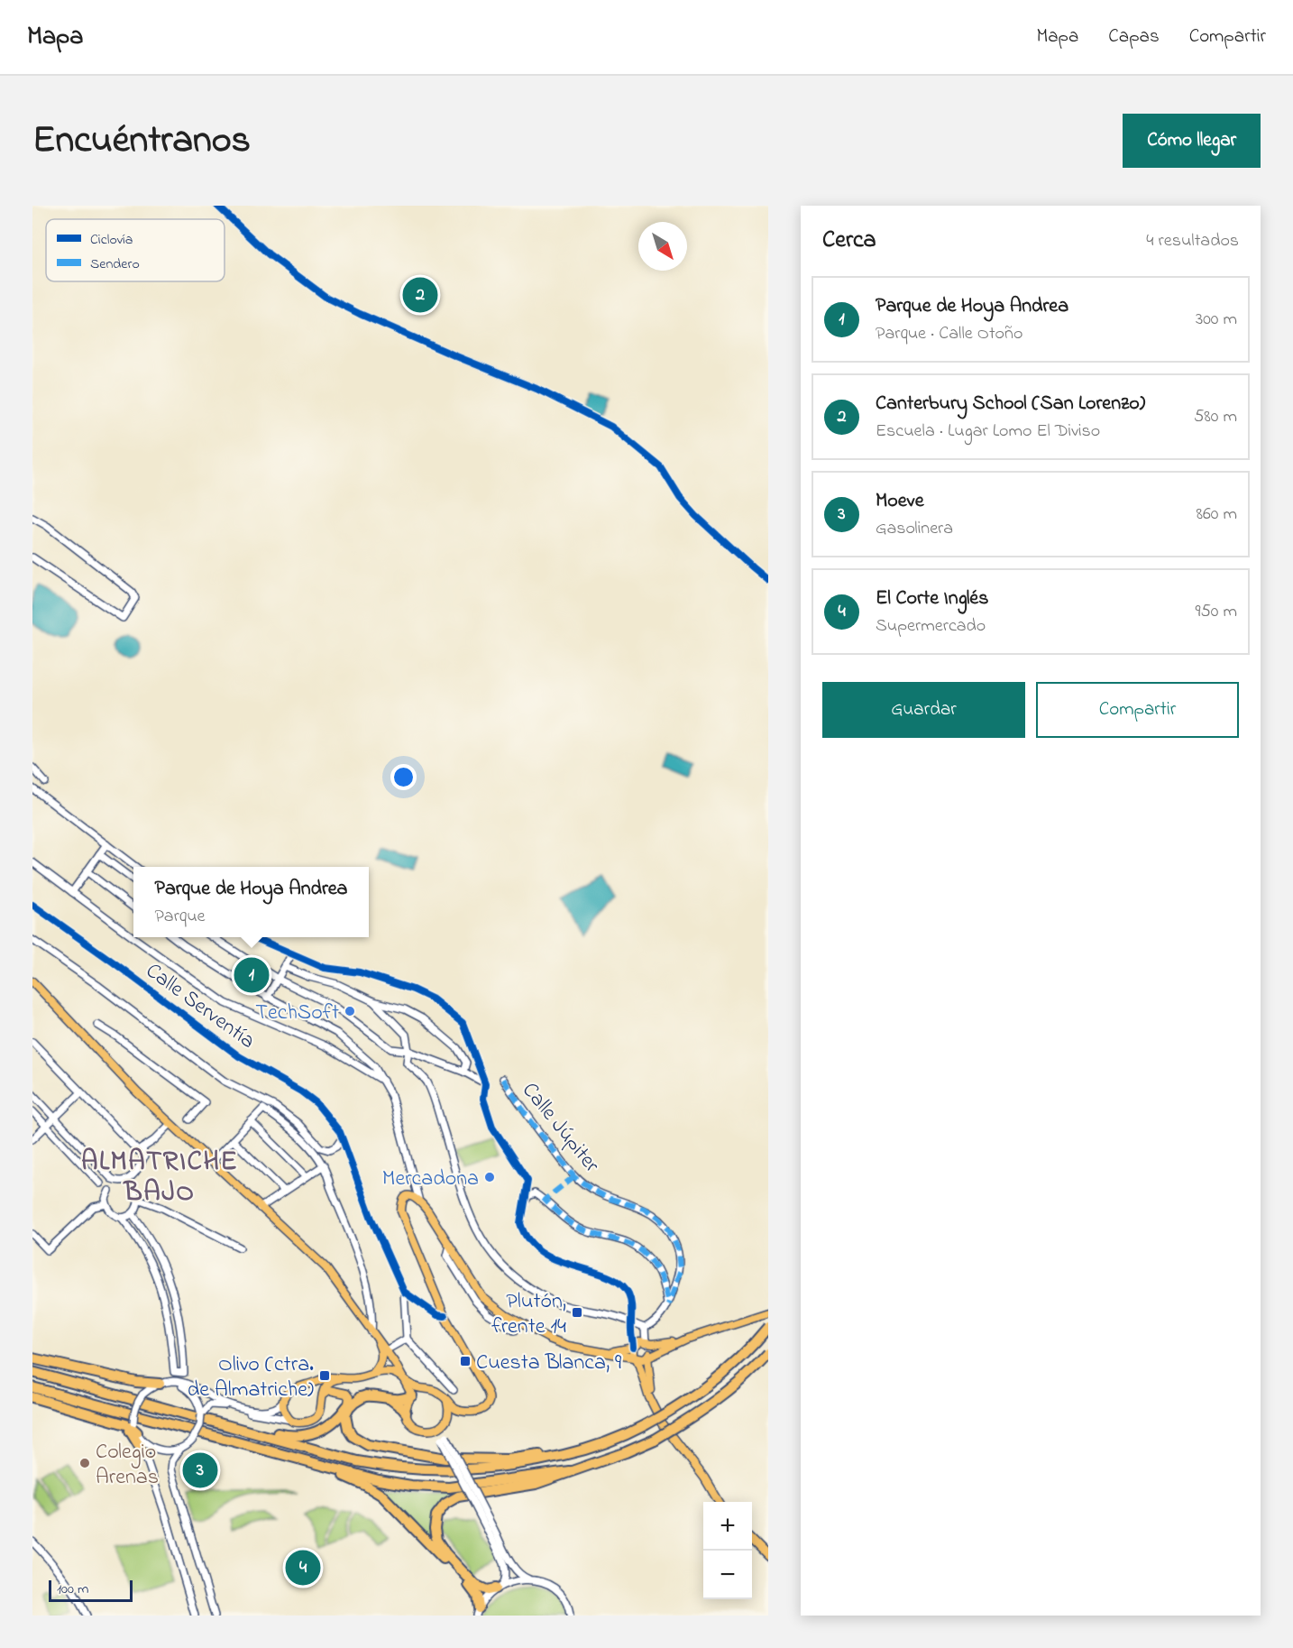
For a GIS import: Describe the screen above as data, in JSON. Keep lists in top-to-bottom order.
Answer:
{
  "streets": {
    "street": ["Calle Serventía", "Calle Júpiter"]
  },
  "districts": ["ALMATRICHE BAJO"],
  "places": {
    "other": ["TechSoft", "Mercadona", "Colegio Arenas"],
    "transit": ["Plutón, frente 14", "Cuesta Blanca, 9", "Olivo (ctra. de Almatriche)"]
  },
  "legend": ["Ciclovía", "Sendero"],
  "scale_bar": "100 m",
  "north": "bottom right",
  "page": {
    "header": "Mapa",
    "nav": ["Mapa", "Capas", "Compartir"],
    "title": "Encuéntranos",
    "buttons": [
      "Cómo llegar",
      ["Guardar", "Compartir"]
    ],
    "heading": ["Cerca", "4 resultados"],
    "pins": [
      "2",
      "1",
      "3",
      "4"
    ],
    "list": [
      {
        "mark": "1",
        "name": "Parque de Hoya Andrea",
        "note": "Parque · Calle Otoño",
        "value": "300 m"
      },
      {
        "mark": "2",
        "name": "Canterbury School (San Lorenzo)",
        "note": "Escuela · Lugar Lomo El Diviso",
        "value": "580 m"
      },
      {
        "mark": "3",
        "name": "Moeve",
        "note": "Gasolinera",
        "value": "860 m"
      },
      {
        "mark": "4",
        "name": "El Corte Inglés",
        "note": "Supermercado",
        "value": "950 m"
      }
    ],
    "popup": ["Parque de Hoya Andrea", "Parque"],
    "map_buttons": ["+", "−"],
    "scale": "100 m"
  }
}
